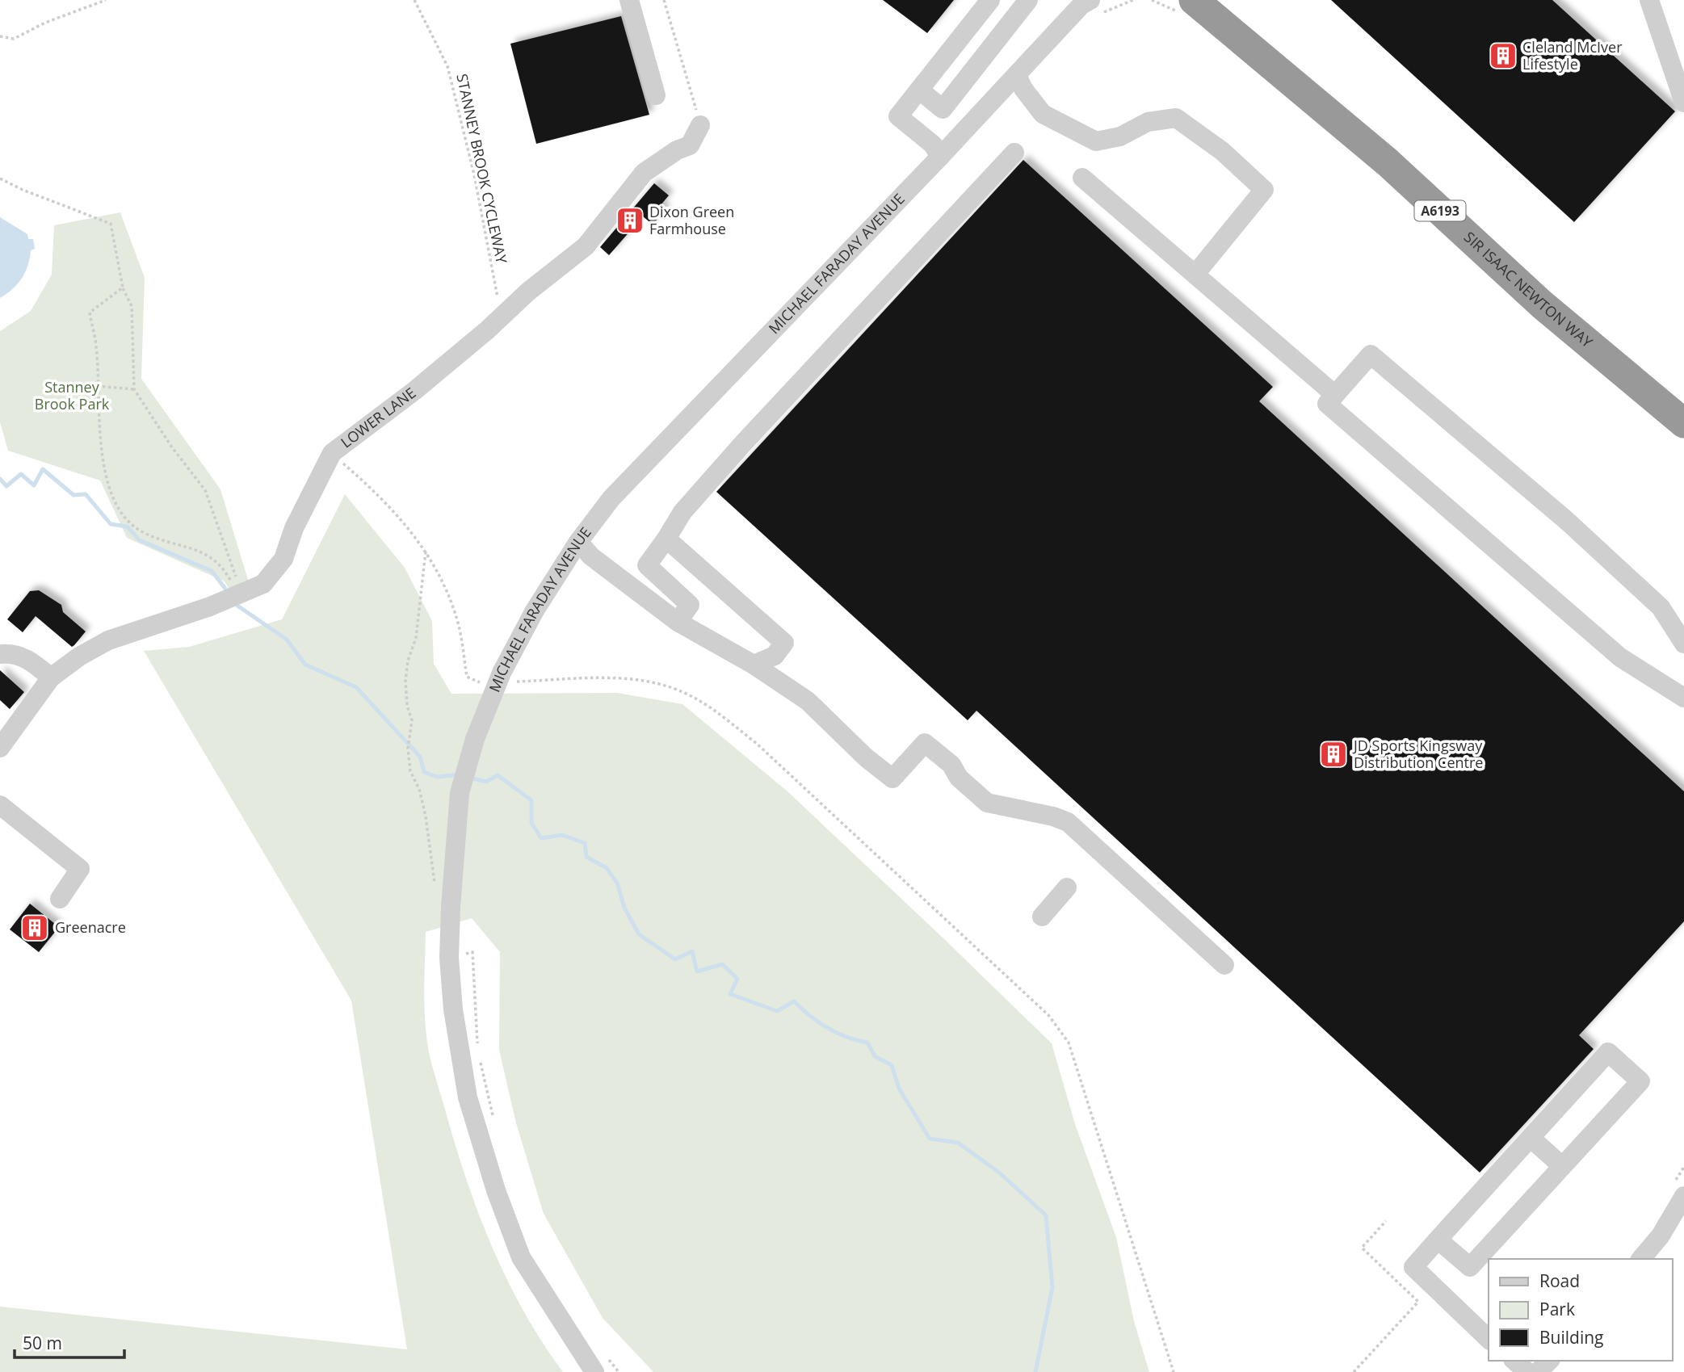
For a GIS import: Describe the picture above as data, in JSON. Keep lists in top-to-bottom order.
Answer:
{
  "streets": {
    "highway": ["A6193", "SIR ISAAC NEWTON WAY"],
    "street": ["MICHAEL FARADAY AVENUE", "LOWER LANE"],
    "path": ["STANNEY BROOK CYCLEWAY"]
  },
  "crossings": [
    ["STANNEY BROOK CYCLEWAY", "LOWER LANE"]
  ],
  "parks": ["Stanney Brook Park"],
  "places": {
    "building": [
      "Cleland McIver Lifestyle",
      "Dixon Green Farmhouse",
      "JD Sports Kingsway Distribution Centre",
      "Greenacre"
    ]
  },
  "legend": ["Road", "Park", "Building"],
  "scale_bar": "50 m"
}
